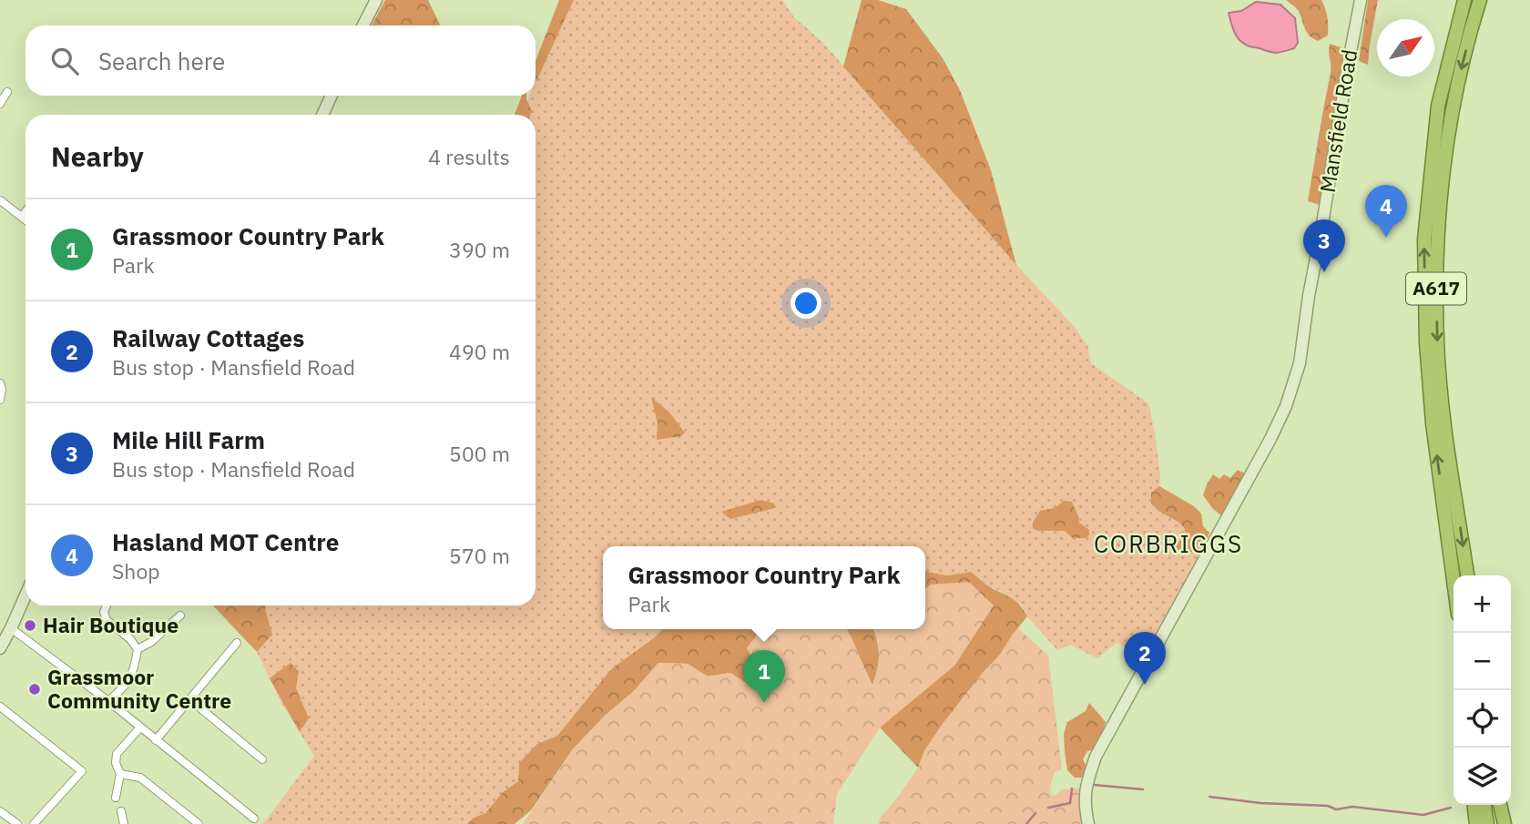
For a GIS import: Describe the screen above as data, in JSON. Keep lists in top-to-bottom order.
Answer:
{
  "streets": {
    "highway": ["A617"],
    "main road": ["Mansfield Road"]
  },
  "districts": ["CORBRIGGS"],
  "places": ["Hair Boutique", "Grassmoor Community Centre"],
  "north": "top right",
  "page": {
    "search": "Search here",
    "heading": ["Nearby", "4 results"],
    "pins": [
      "4",
      "3",
      "2",
      "1"
    ],
    "list": [
      {
        "mark": "1",
        "name": "Grassmoor Country Park",
        "note": "Park",
        "value": "390 m"
      },
      {
        "mark": "2",
        "name": "Railway Cottages",
        "note": "Bus stop · Mansfield Road",
        "value": "490 m"
      },
      {
        "mark": "3",
        "name": "Mile Hill Farm",
        "note": "Bus stop · Mansfield Road",
        "value": "500 m"
      },
      {
        "mark": "4",
        "name": "Hasland MOT Centre",
        "note": "Shop",
        "value": "570 m"
      }
    ],
    "popup": ["Grassmoor Country Park", "Park"],
    "map_buttons": ["+", "−"]
  }
}
